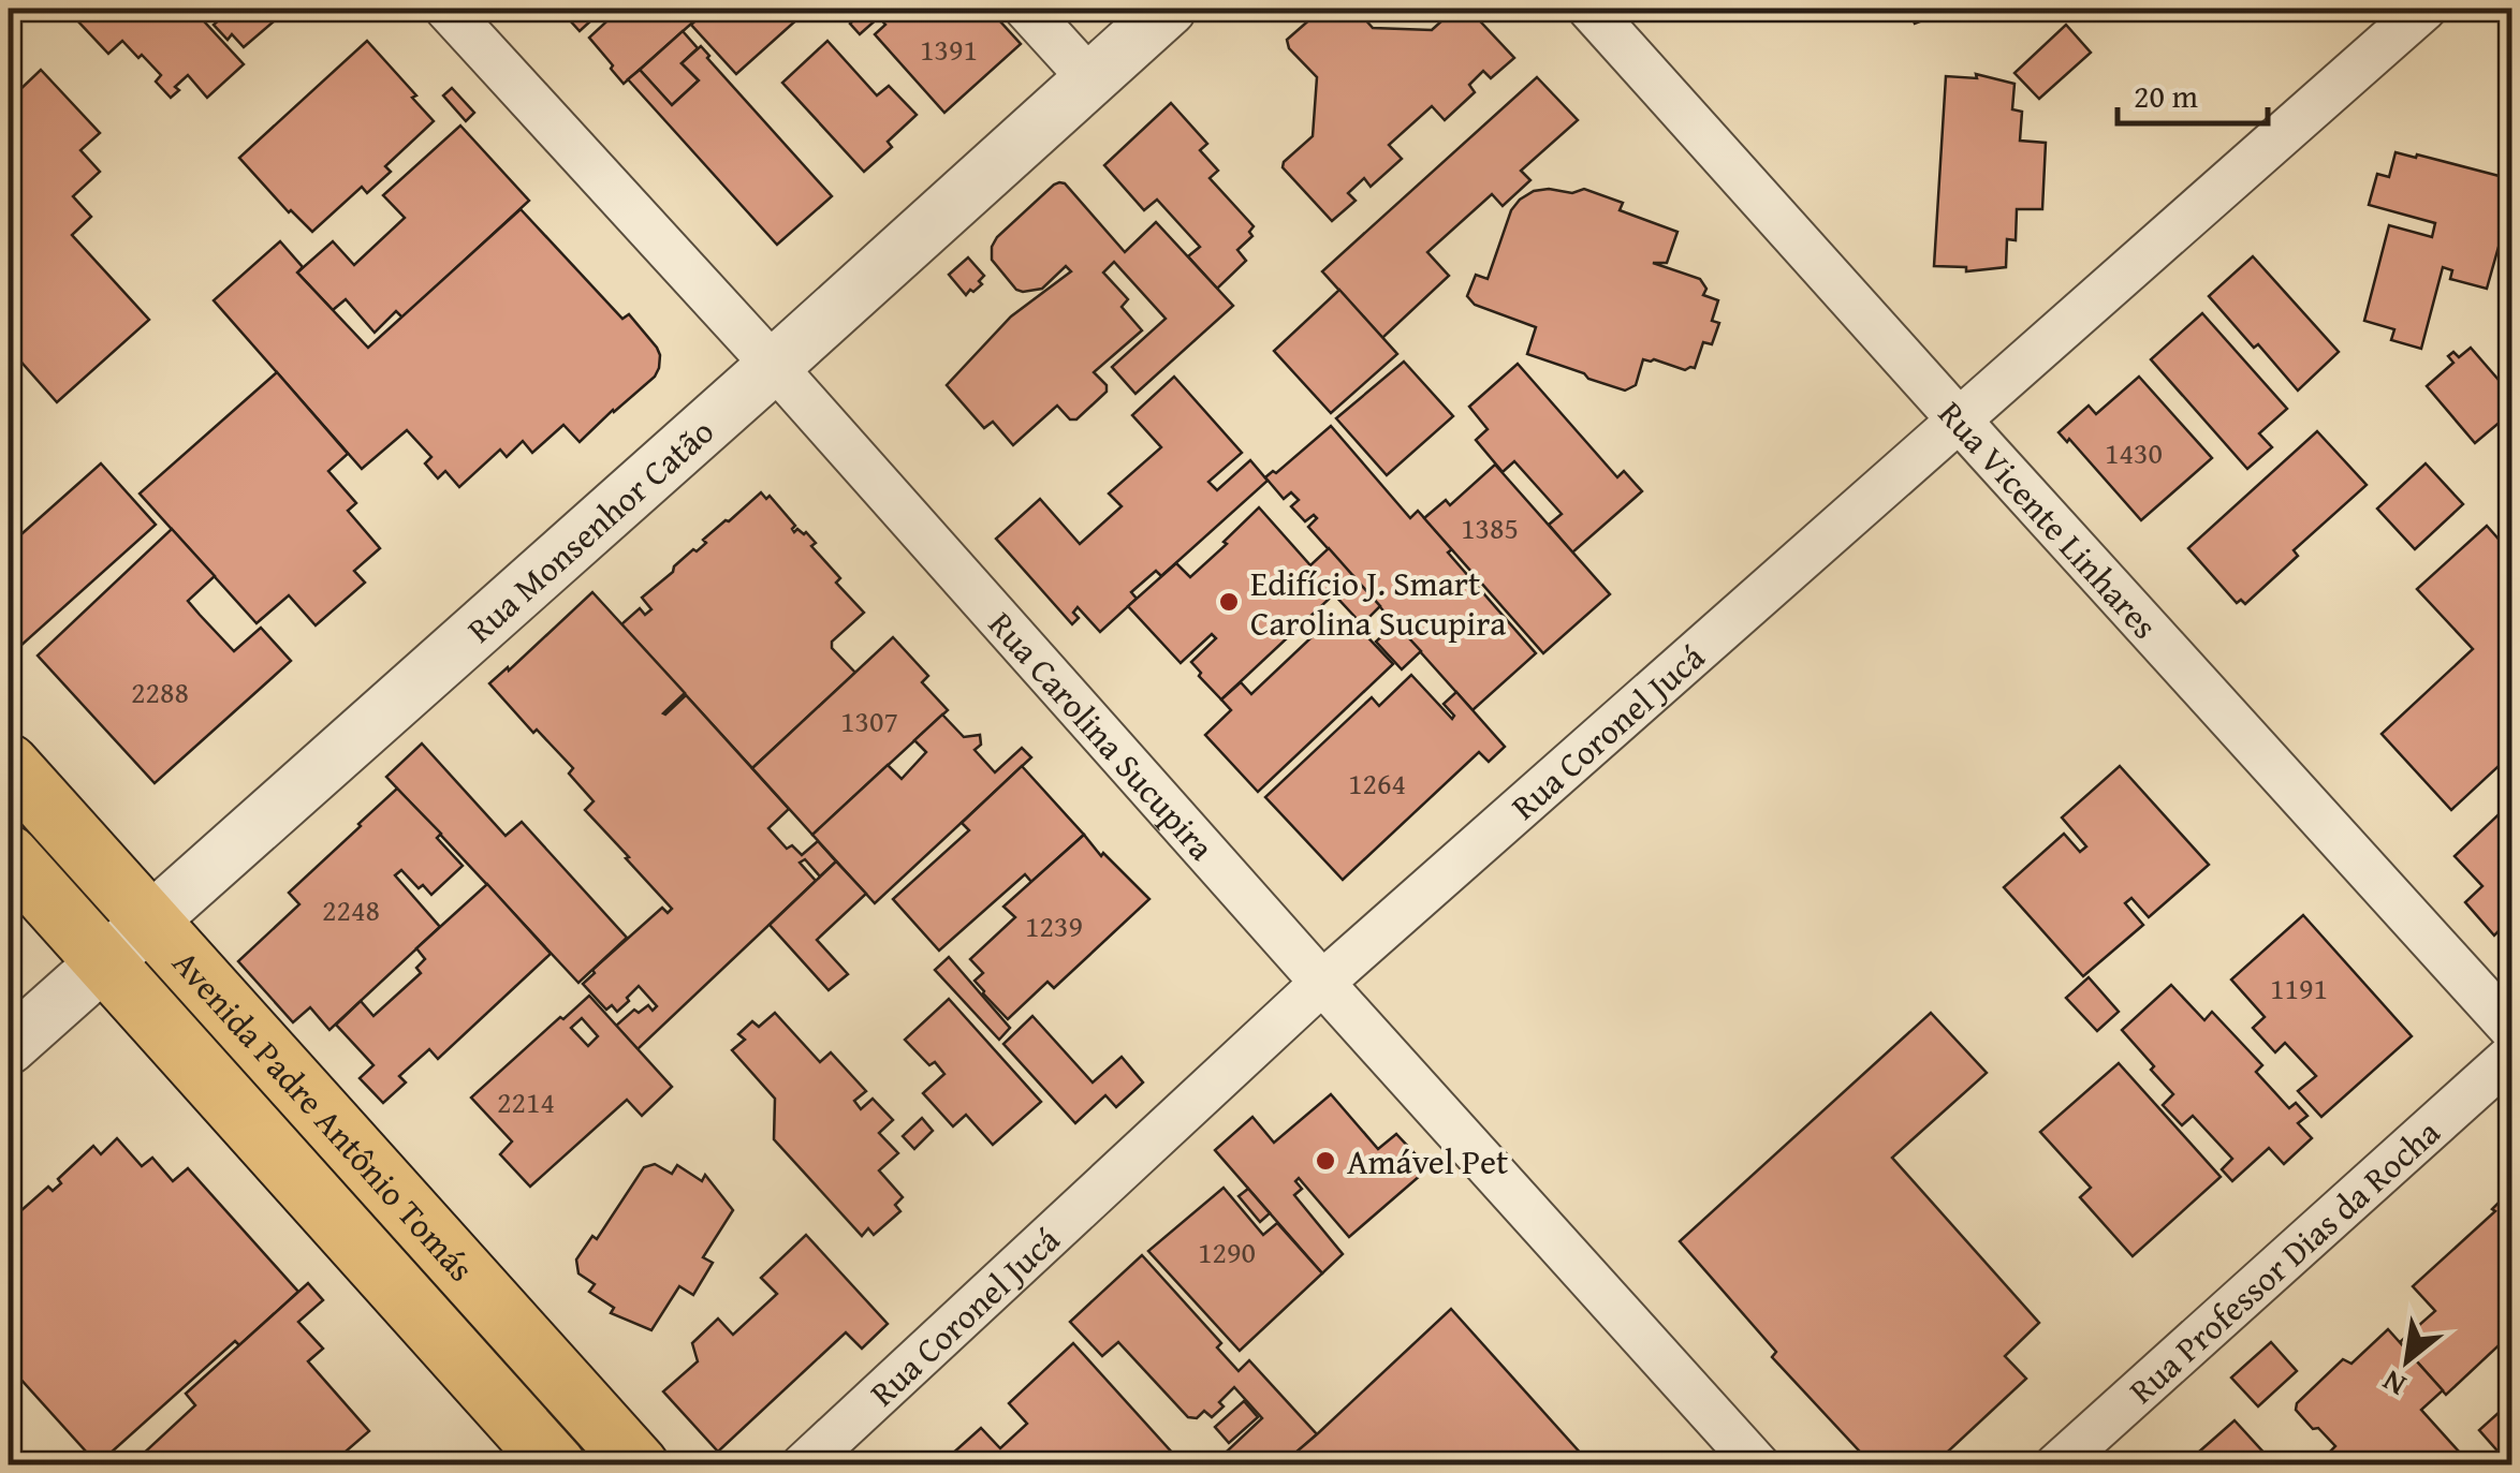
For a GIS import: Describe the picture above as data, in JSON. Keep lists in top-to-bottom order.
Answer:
{
  "streets": {
    "main road": ["Avenida Padre Antônio Tomás"],
    "street": [
      "Rua Vicente Linhares",
      "Rua Monsenhor Catão",
      "Rua Coronel Jucá",
      "Rua Carolina Sucupira",
      "Rua Professor Dias da Rocha"
    ]
  },
  "crossings": [
    ["Rua Vicente Linhares", "Rua Coronel Jucá"],
    ["Rua Monsenhor Catão", "Rua Carolina Sucupira"],
    ["Rua Monsenhor Catão", "Avenida Padre Antônio Tomás"],
    ["Rua Coronel Jucá", "Rua Carolina Sucupira"]
  ],
  "places": ["Edifício J. Smart Carolina Sucupira", "Amável Pet"],
  "house_numbers": [
    "1391",
    "1430",
    "1385",
    "2288",
    "1307",
    "1264",
    "2248",
    "1239",
    "1191",
    "2214",
    "1290"
  ],
  "scale_bar": "20 m",
  "north": "bottom left"
}
